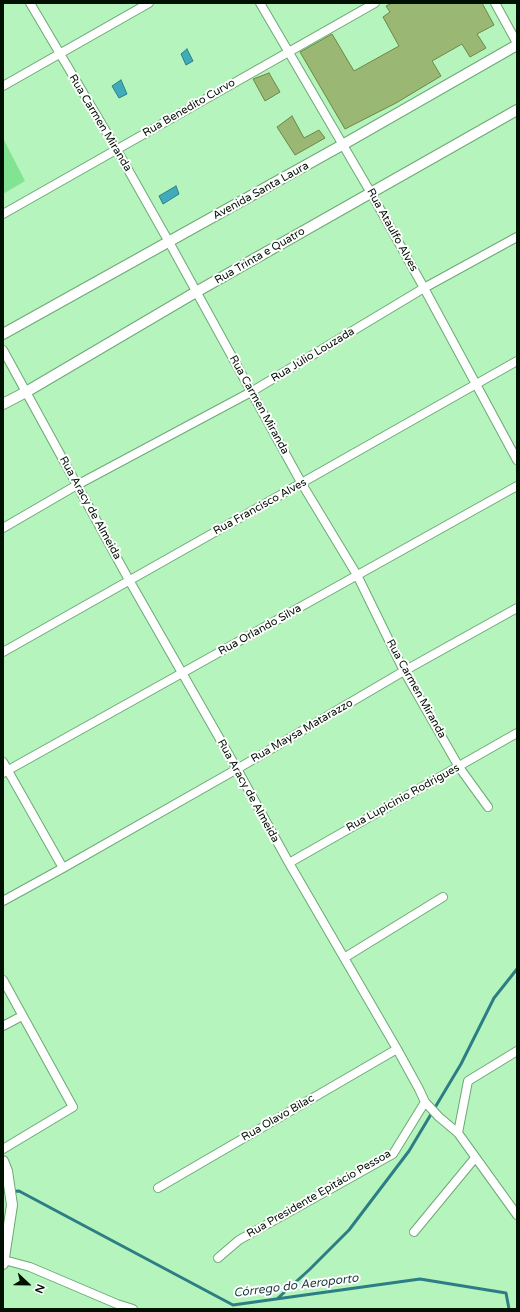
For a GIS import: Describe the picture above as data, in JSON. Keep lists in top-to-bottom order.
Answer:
{
  "streets": {
    "street": [
      "Rua Benedito Curvo",
      "Rua Carmen Miranda",
      "Avenida Santa Laura",
      "Rua Ataulfo Alves",
      "Rua Trinta e Quatro",
      "Rua Júlio Louzada",
      "Rua Francisco Alves",
      "Rua Aracy de Almeida",
      "Rua Orlando Silva",
      "Rua Maysa Matarazzo",
      "Rua Lupicinio Rodrigues",
      "Rua Olavo Bilac",
      "Rua Presidente Epitácio Pessoa"
    ]
  },
  "crossings": [
    ["Rua Benedito Curvo", "Rua Carmen Miranda"],
    ["Rua Benedito Curvo", "Rua Ataulfo Alves"],
    ["Rua Carmen Miranda", "Avenida Santa Laura"],
    ["Rua Carmen Miranda", "Rua Trinta e Quatro"],
    ["Rua Carmen Miranda", "Rua Júlio Louzada"],
    ["Rua Carmen Miranda", "Rua Francisco Alves"],
    ["Rua Carmen Miranda", "Rua Orlando Silva"],
    ["Rua Carmen Miranda", "Rua Maysa Matarazzo"],
    ["Rua Carmen Miranda", "Rua Lupicinio Rodrigues"],
    ["Avenida Santa Laura", "Rua Ataulfo Alves"],
    ["Rua Ataulfo Alves", "Rua Trinta e Quatro"],
    ["Rua Ataulfo Alves", "Rua Júlio Louzada"],
    ["Rua Ataulfo Alves", "Rua Francisco Alves"],
    ["Rua Trinta e Quatro", "Rua Aracy de Almeida"],
    ["Rua Júlio Louzada", "Rua Aracy de Almeida"],
    ["Rua Francisco Alves", "Rua Aracy de Almeida"],
    ["Rua Aracy de Almeida", "Rua Orlando Silva"],
    ["Rua Aracy de Almeida", "Rua Maysa Matarazzo"],
    ["Rua Aracy de Almeida", "Rua Lupicinio Rodrigues"],
    ["Rua Aracy de Almeida", "Rua Olavo Bilac"],
    ["Rua Aracy de Almeida", "Rua Presidente Epitácio Pessoa"]
  ],
  "water": ["Córrego do Aeroporto"],
  "north": "right"
}
